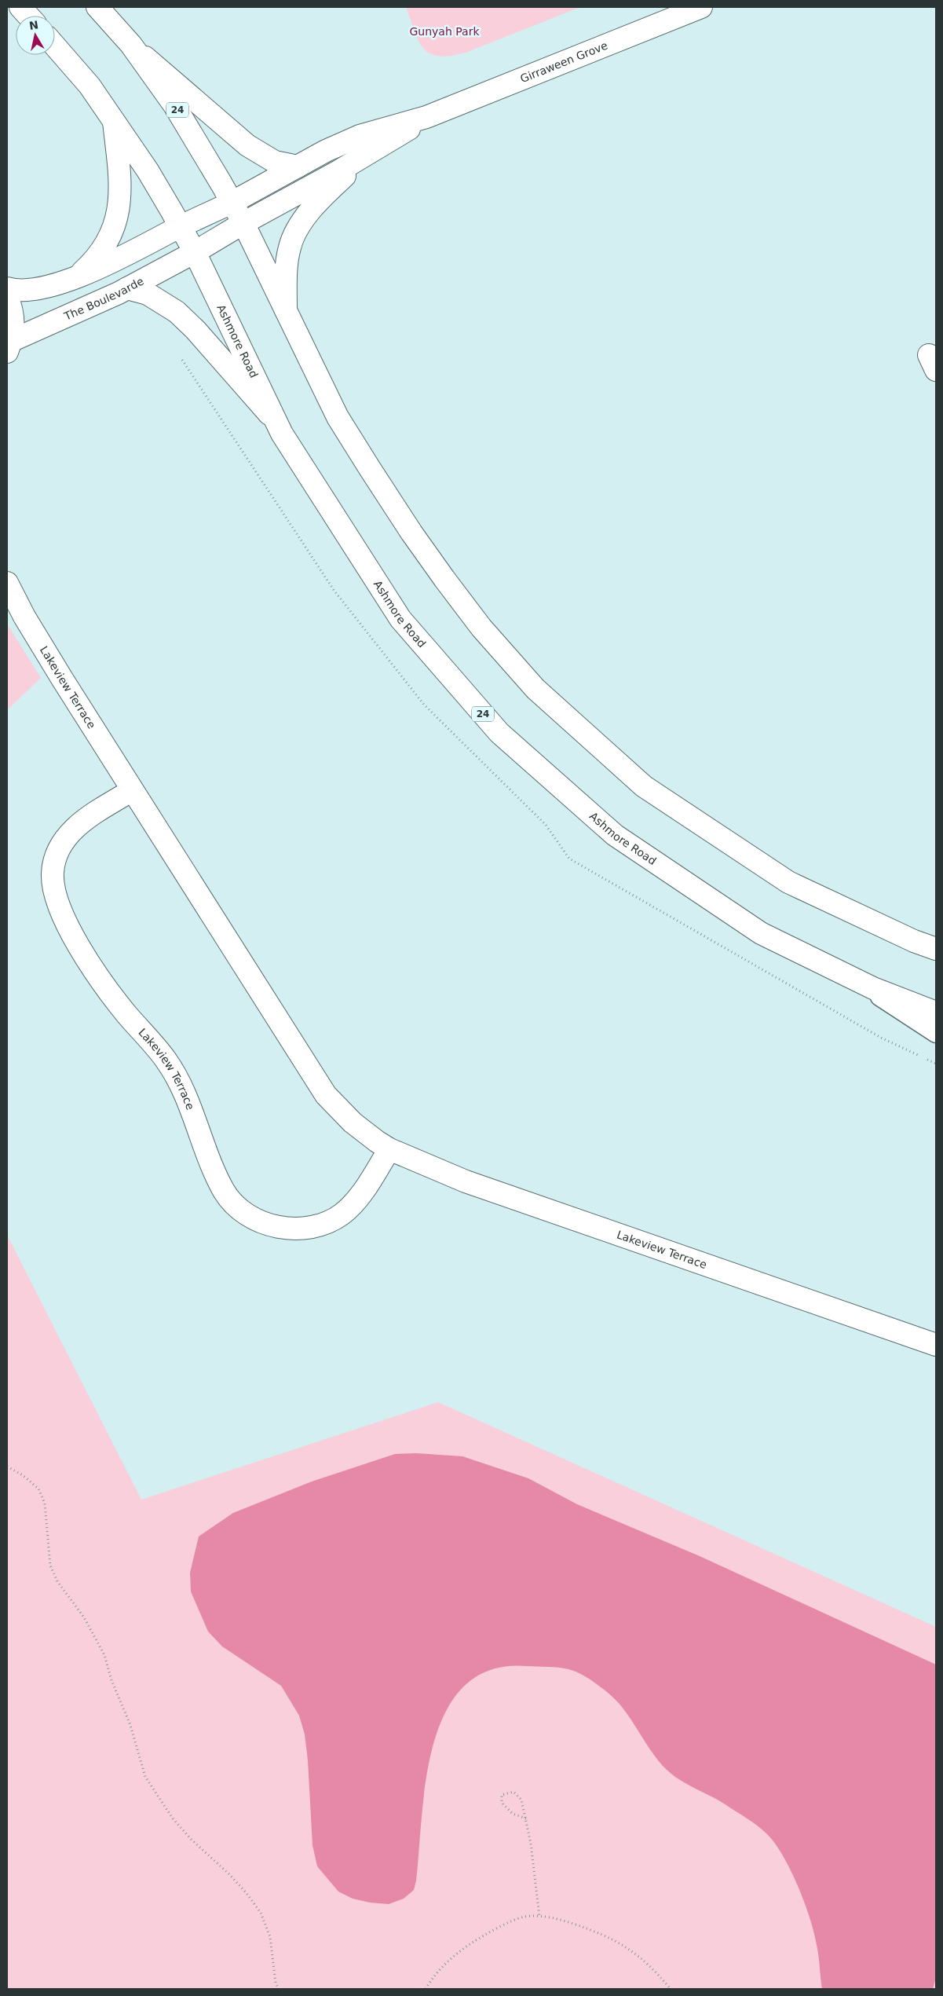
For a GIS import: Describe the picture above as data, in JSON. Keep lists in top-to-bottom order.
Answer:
{
  "streets": {
    "street": [
      "Girraween Grove",
      "24",
      "The Boulevarde",
      "Ashmore Road",
      "Lakeview Terrace"
    ]
  },
  "crossings": [
    ["Girraween Grove", "24"],
    ["Girraween Grove", "The Boulevarde"],
    ["Girraween Grove", "Ashmore Road"],
    ["24", "The Boulevarde"],
    ["The Boulevarde", "Ashmore Road"]
  ],
  "parks": ["Gunyah Park"],
  "north": "top"
}
